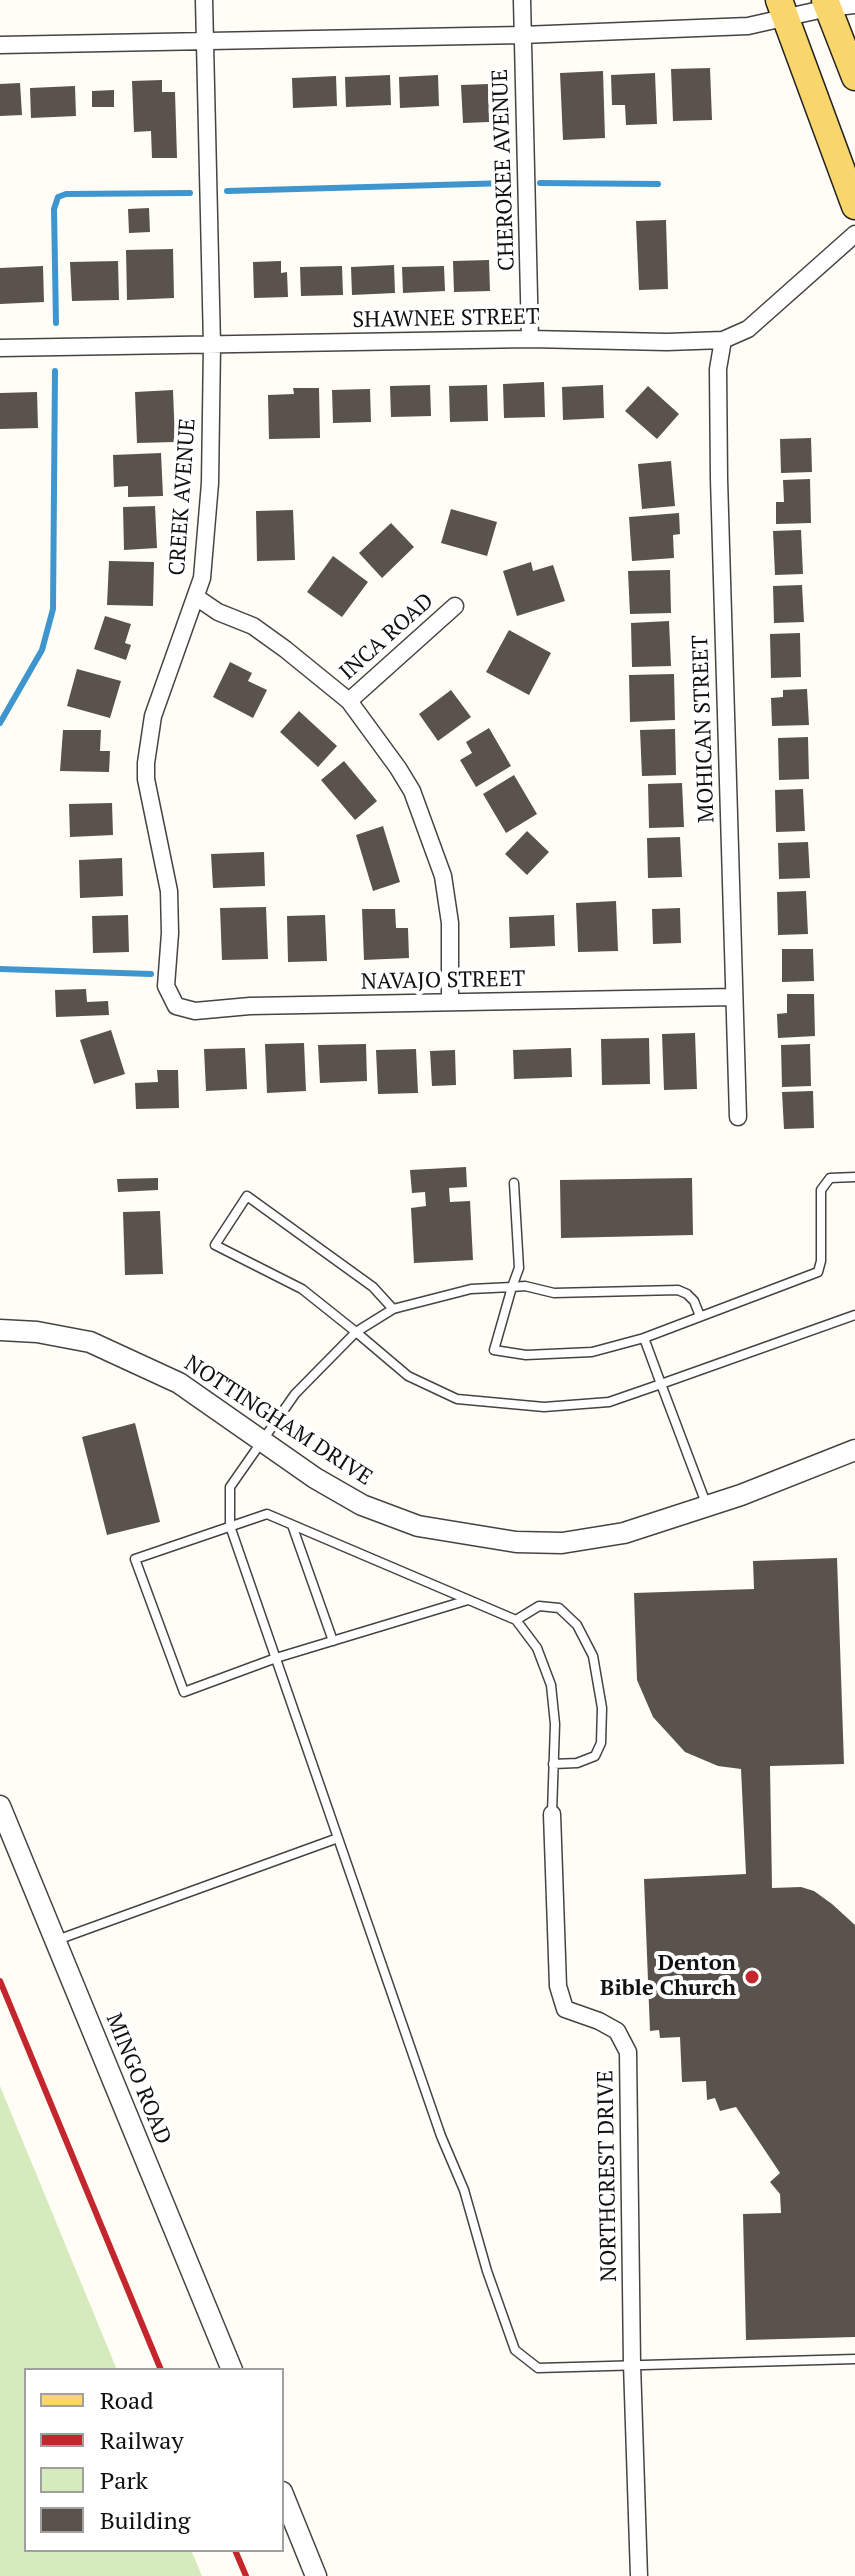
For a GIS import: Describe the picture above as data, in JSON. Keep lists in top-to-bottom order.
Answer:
{
  "streets": {
    "street": [
      "CHEROKEE AVENUE",
      "SHAWNEE STREET",
      "CREEK AVENUE",
      "INCA ROAD",
      "MOHICAN STREET",
      "NAVAJO STREET",
      "NOTTINGHAM DRIVE",
      "MINGO ROAD",
      "NORTHCREST DRIVE"
    ]
  },
  "crossings": [
    ["CHEROKEE AVENUE", "SHAWNEE STREET"],
    ["SHAWNEE STREET", "CREEK AVENUE"],
    ["SHAWNEE STREET", "MOHICAN STREET"],
    ["CREEK AVENUE", "NAVAJO STREET"],
    ["MOHICAN STREET", "NAVAJO STREET"]
  ],
  "places": ["Denton Bible Church"],
  "legend": [
    "Road",
    "Railway",
    "Park",
    "Building"
  ]
}
